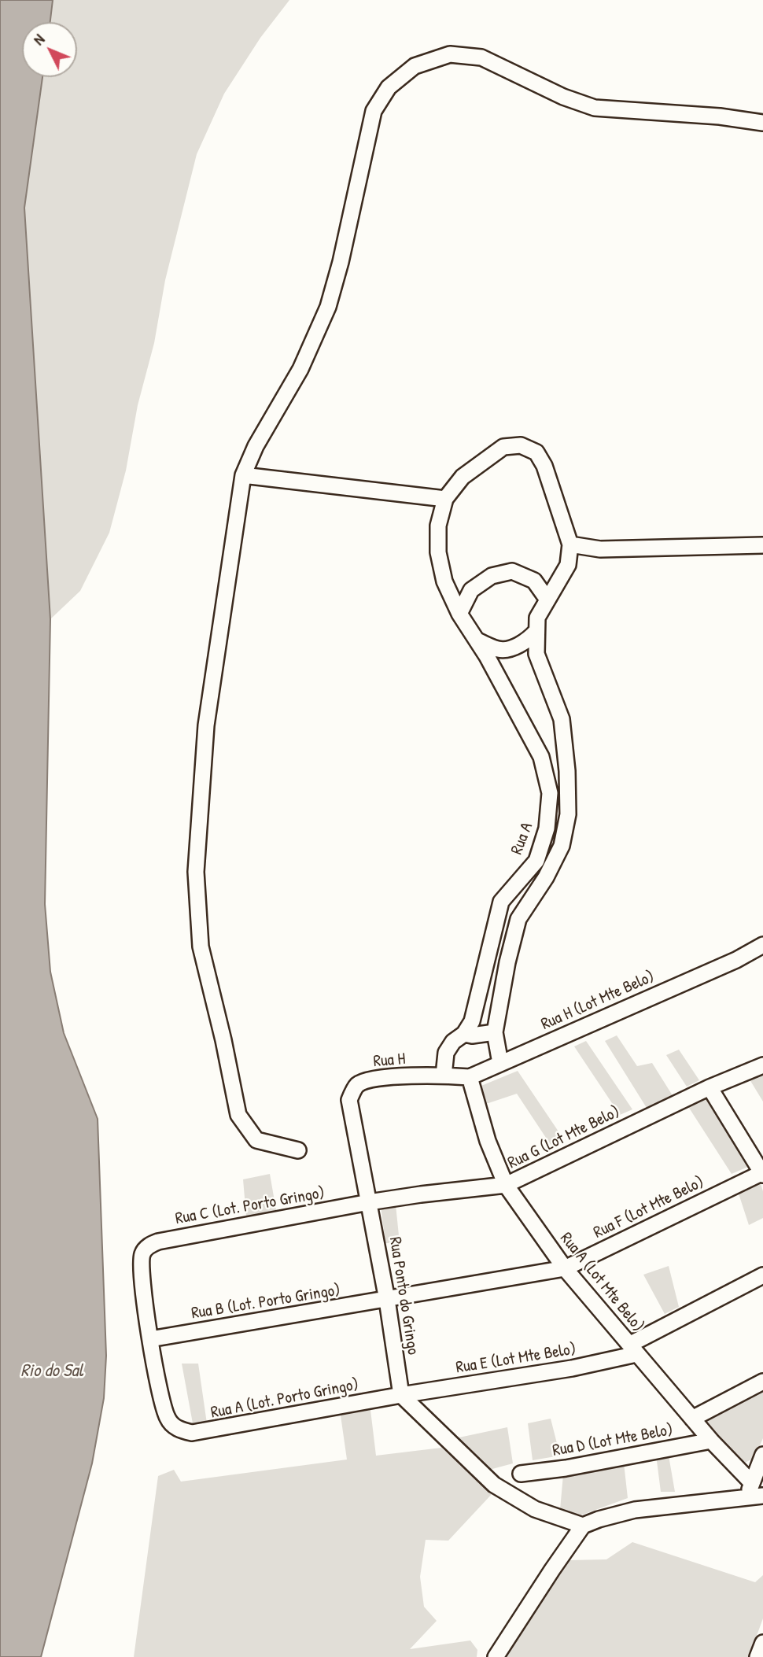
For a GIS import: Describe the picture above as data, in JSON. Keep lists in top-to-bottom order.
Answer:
{
  "streets": {
    "street": [
      "Rua A",
      "Rua H (Lot Mte Belo)",
      "Rua H",
      "Rua G (Lot Mte Belo)",
      "Rua C (Lot. Porto Gringo)",
      "Rua F (Lot Mte Belo)",
      "Rua A (Lot Mte Belo)",
      "Rua Ponto do Gringo",
      "Rua B (Lot. Porto Gringo)",
      "Rua E (Lot Mte Belo)",
      "Rua A (Lot. Porto Gringo)",
      "Rua D (Lot Mte Belo)"
    ]
  },
  "crossings": [
    ["Rua A", "Rua H (Lot Mte Belo)"],
    ["Rua A", "Rua H"],
    ["Rua H (Lot Mte Belo)", "Rua H"],
    ["Rua H (Lot Mte Belo)", "Rua A (Lot Mte Belo)"],
    ["Rua H", "Rua Ponto do Gringo"],
    ["Rua G (Lot Mte Belo)", "Rua C (Lot. Porto Gringo)"],
    ["Rua G (Lot Mte Belo)", "Rua A (Lot Mte Belo)"],
    ["Rua G (Lot Mte Belo)", "Rua Ponto do Gringo"],
    ["Rua C (Lot. Porto Gringo)", "Rua Ponto do Gringo"],
    ["Rua C (Lot. Porto Gringo)", "Rua B (Lot. Porto Gringo)"],
    ["Rua C (Lot. Porto Gringo)", "Rua A (Lot. Porto Gringo)"],
    ["Rua F (Lot Mte Belo)", "Rua A (Lot Mte Belo)"],
    ["Rua F (Lot Mte Belo)", "Rua Ponto do Gringo"],
    ["Rua F (Lot Mte Belo)", "Rua B (Lot. Porto Gringo)"],
    ["Rua A (Lot Mte Belo)", "Rua E (Lot Mte Belo)"],
    ["Rua A (Lot Mte Belo)", "Rua D (Lot Mte Belo)"],
    ["Rua Ponto do Gringo", "Rua B (Lot. Porto Gringo)"],
    ["Rua Ponto do Gringo", "Rua E (Lot Mte Belo)"],
    ["Rua Ponto do Gringo", "Rua A (Lot. Porto Gringo)"],
    ["Rua B (Lot. Porto Gringo)", "Rua A (Lot. Porto Gringo)"],
    ["Rua E (Lot Mte Belo)", "Rua A (Lot. Porto Gringo)"]
  ],
  "water": ["Rio do Sal"],
  "north": "top left"
}
